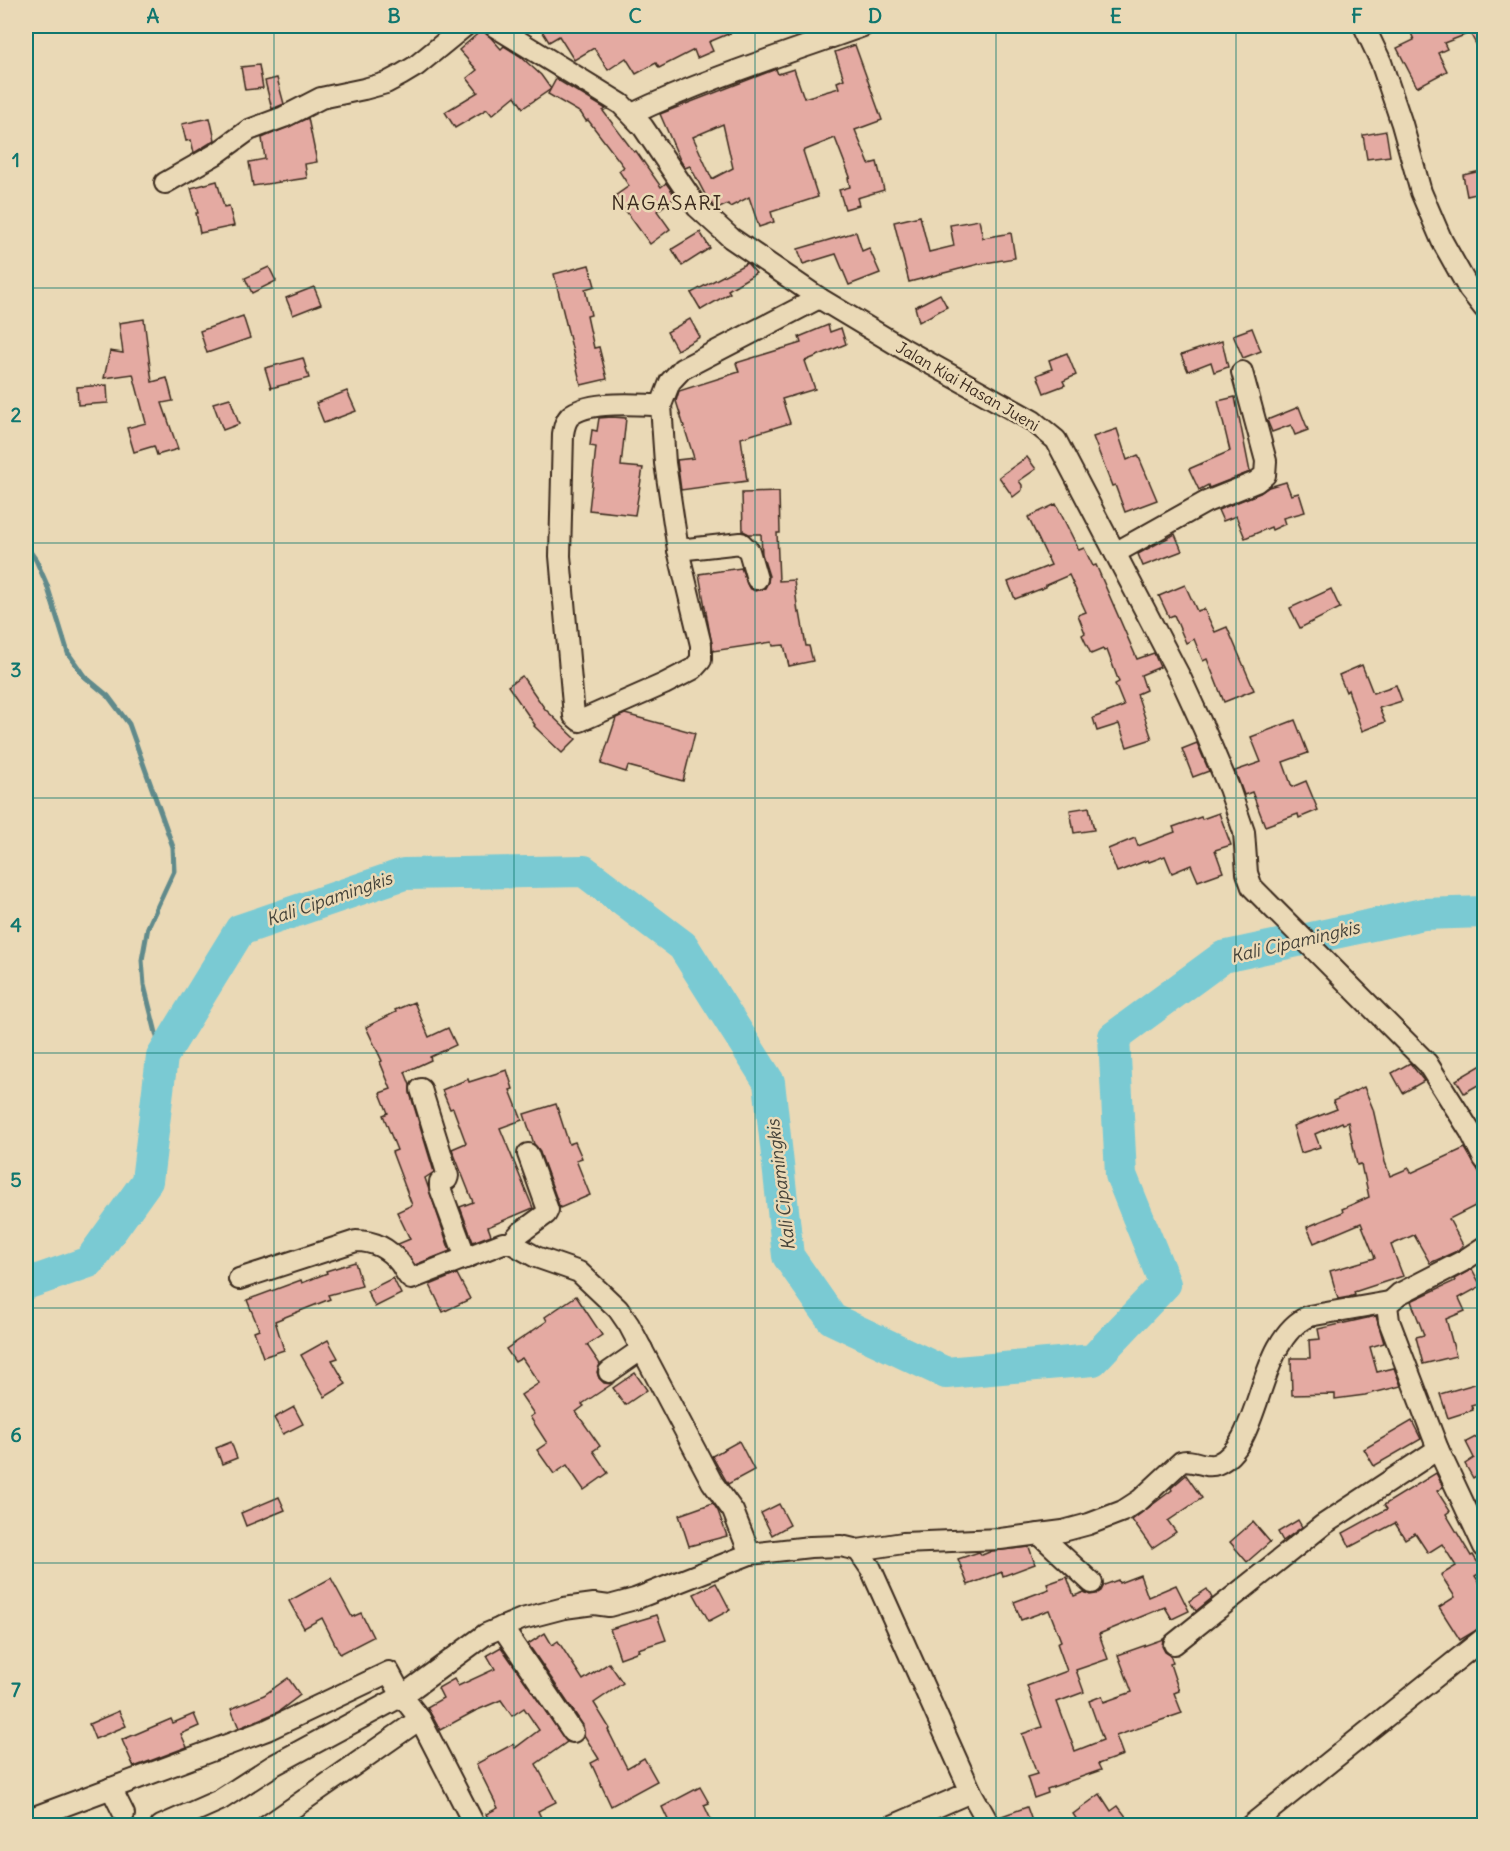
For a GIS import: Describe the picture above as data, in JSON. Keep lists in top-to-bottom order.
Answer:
{
  "streets": {
    "street": ["Jalan Kiai Hasan Jueni"]
  },
  "districts": ["NAGASARI"],
  "water": ["Kali Cipamingkis"],
  "grid": {
    "columns": [
      "A",
      "B",
      "C",
      "D",
      "E",
      "F"
    ],
    "rows": [
      "1",
      "2",
      "3",
      "4",
      "5",
      "6",
      "7"
    ]
  }
}
